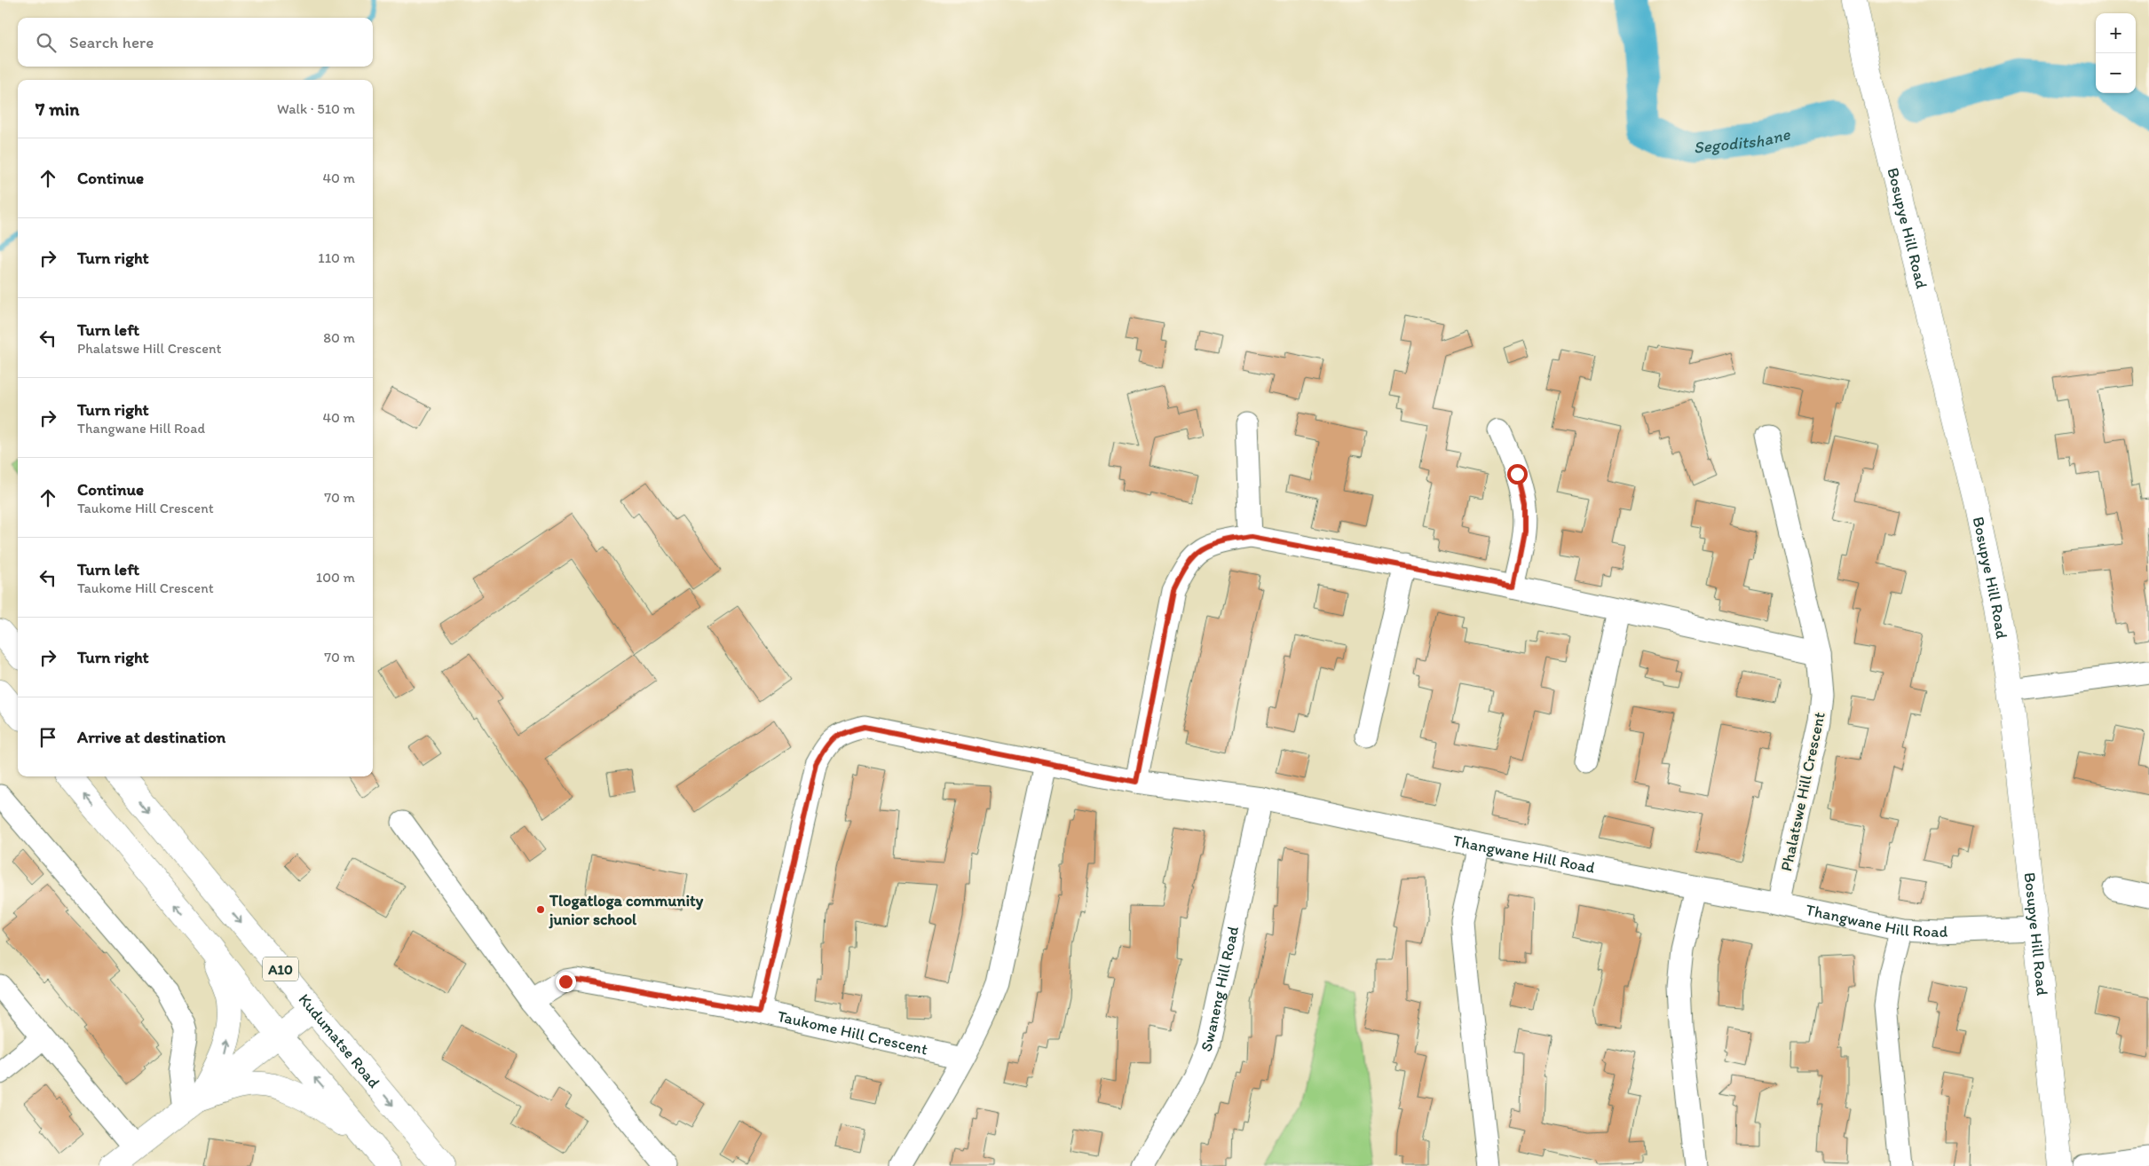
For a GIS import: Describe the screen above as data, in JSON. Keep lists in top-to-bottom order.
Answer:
{
  "streets": {
    "main road": ["Bosupye Hill Road", "A10", "Kudumatse Road"],
    "street": [
      "Phalatswe Hill Crescent",
      "Thangwane Hill Road",
      "Swaneng Hill Road",
      "Taukome Hill Crescent"
    ]
  },
  "crossings": [
    ["Bosupye Hill Road", "Thangwane Hill Road"],
    ["Phalatswe Hill Crescent", "Thangwane Hill Road"],
    ["Thangwane Hill Road", "Swaneng Hill Road"],
    ["Thangwane Hill Road", "Taukome Hill Crescent"]
  ],
  "water": ["Segoditshane"],
  "places": ["Tlogatloga community junior school"],
  "page": {
    "map_buttons": ["+", "−"],
    "search": "Search here",
    "heading": ["7 min", "Walk · 510 m"],
    "list": [
      ["Continue", "40 m"],
      ["Turn right", "110 m"],
      ["Turn left", "Phalatswe Hill Crescent", "80 m"],
      ["Turn right", "Thangwane Hill Road", "40 m"],
      ["Continue", "Taukome Hill Crescent", "70 m"],
      ["Turn left", "Taukome Hill Crescent", "100 m"],
      ["Turn right", "70 m"],
      "Arrive at destination"
    ]
  }
}
